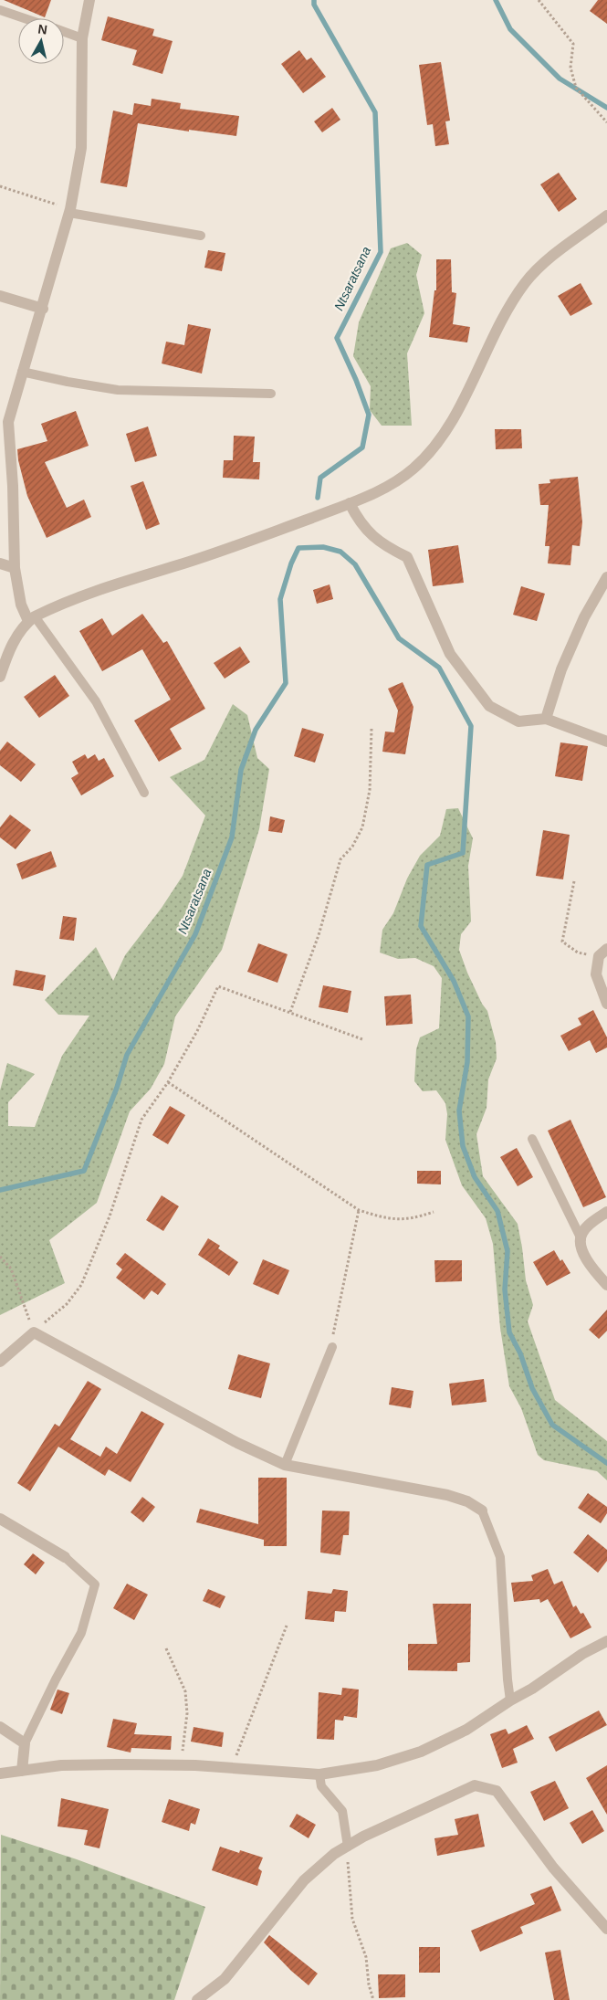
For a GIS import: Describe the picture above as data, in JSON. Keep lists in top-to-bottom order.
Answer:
{
  "water": ["Ntsaratsana"],
  "north": "top"
}
